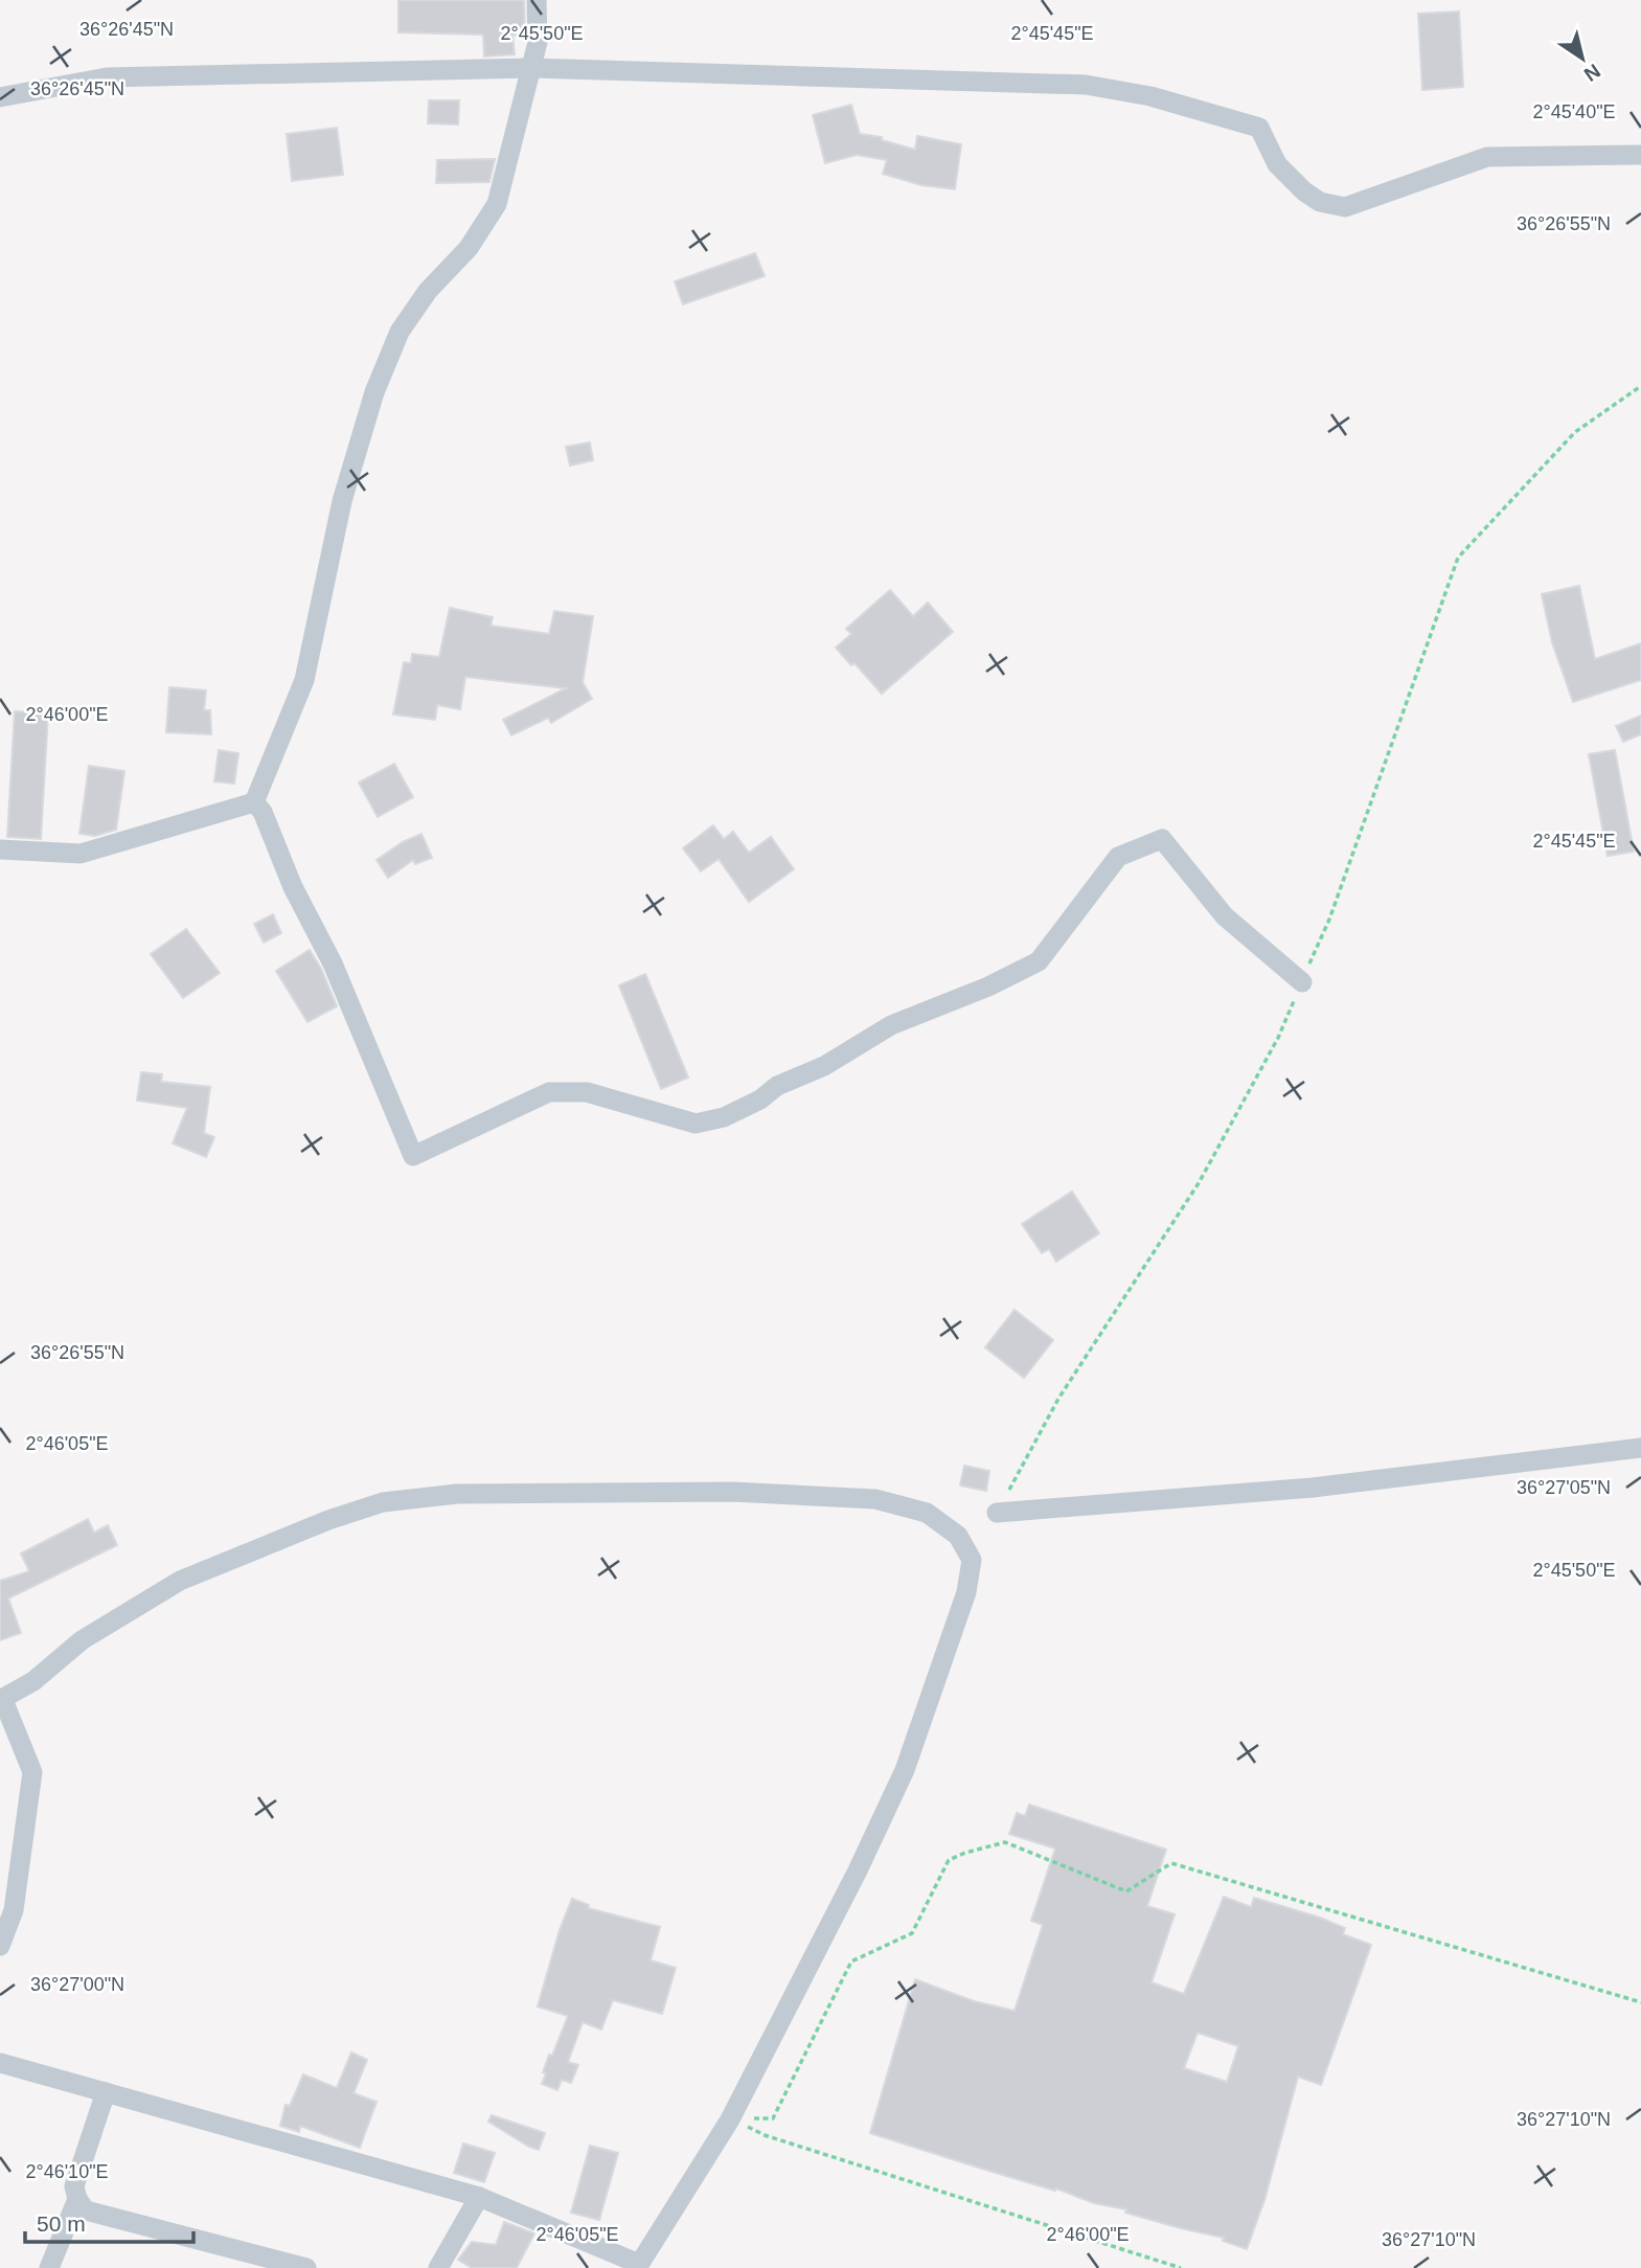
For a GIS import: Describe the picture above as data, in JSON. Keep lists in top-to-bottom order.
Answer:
{
  "scale_bar": "50 m",
  "north": "bottom right",
  "coordinates": [
    "36°26'45\"N",
    "2°45'50\"E",
    "2°45'45\"E",
    "2°45'40\"E",
    "36°26'55\"N",
    "2°46'00\"E",
    "2°46'05\"E",
    "36°27'05\"N",
    "36°27'00\"N",
    "36°27'10\"N",
    "2°46'10\"E"
  ]
}
